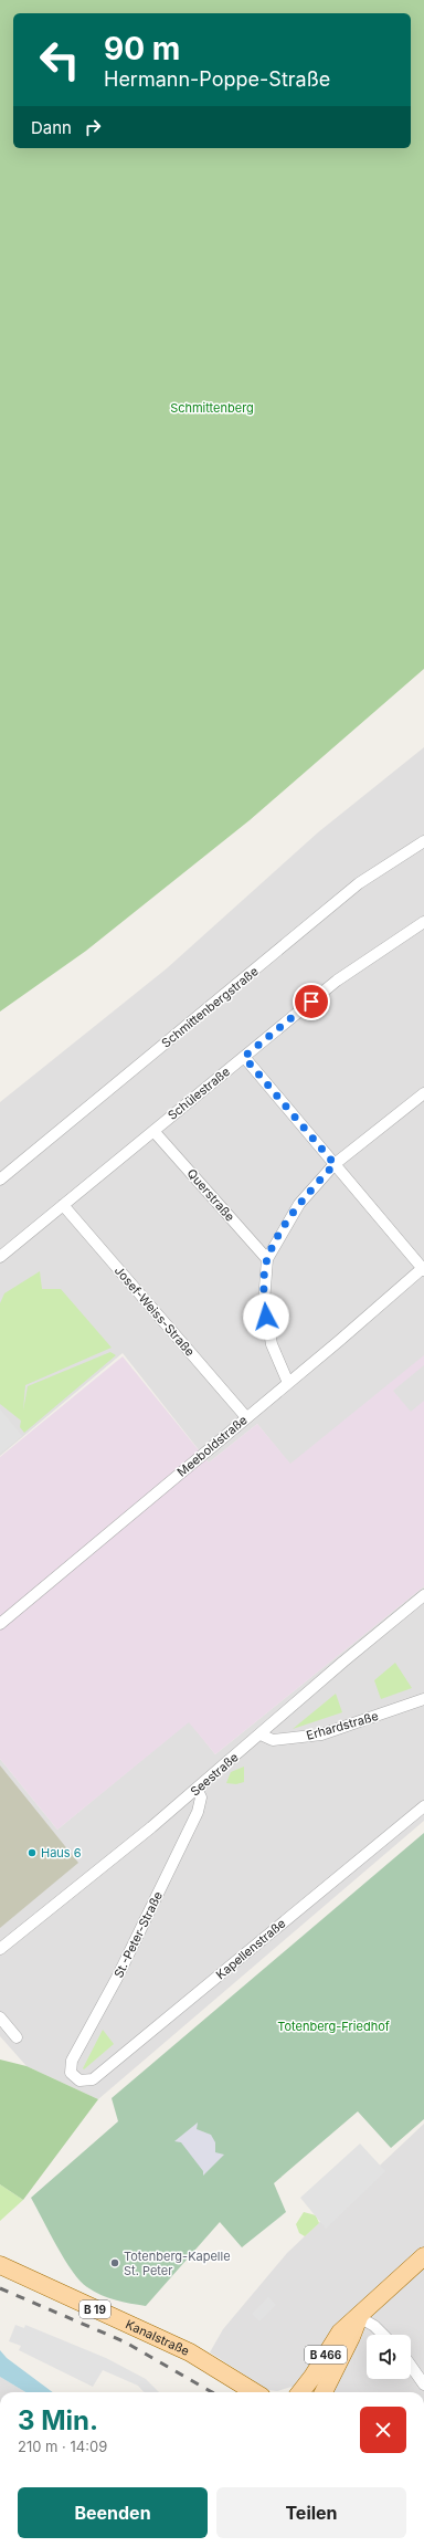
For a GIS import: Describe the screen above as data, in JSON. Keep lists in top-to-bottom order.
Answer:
{
  "streets": {
    "main road": ["B 19", "Kanalstraße", "B 466"],
    "street": [
      "Schmittenbergstraße",
      "Schülestraße",
      "Querstraße",
      "Josef-Weiss-Straße",
      "Meeboldstraße",
      "Erhardstraße",
      "Seestraße",
      "St.-Peter-Straße",
      "Kapellenstraße"
    ]
  },
  "crossings": [
    ["Schülestraße", "Querstraße"],
    ["Schülestraße", "Josef-Weiss-Straße"],
    ["Josef-Weiss-Straße", "Meeboldstraße"],
    ["Erhardstraße", "Seestraße"],
    ["Seestraße", "St.-Peter-Straße"],
    ["St.-Peter-Straße", "Kapellenstraße"]
  ],
  "parks": ["Schmittenberg", "Totenberg-Friedhof"],
  "places": ["Haus 6", "Totenberg-Kapelle St. Peter"],
  "page": {
    "turn": ["90 m", "Hermann-Poppe-Straße"],
    "then": "Dann",
    "heading": ["3 Min.", "210 m · 14:09"],
    "buttons": ["Beenden", "Teilen"]
  }
}
